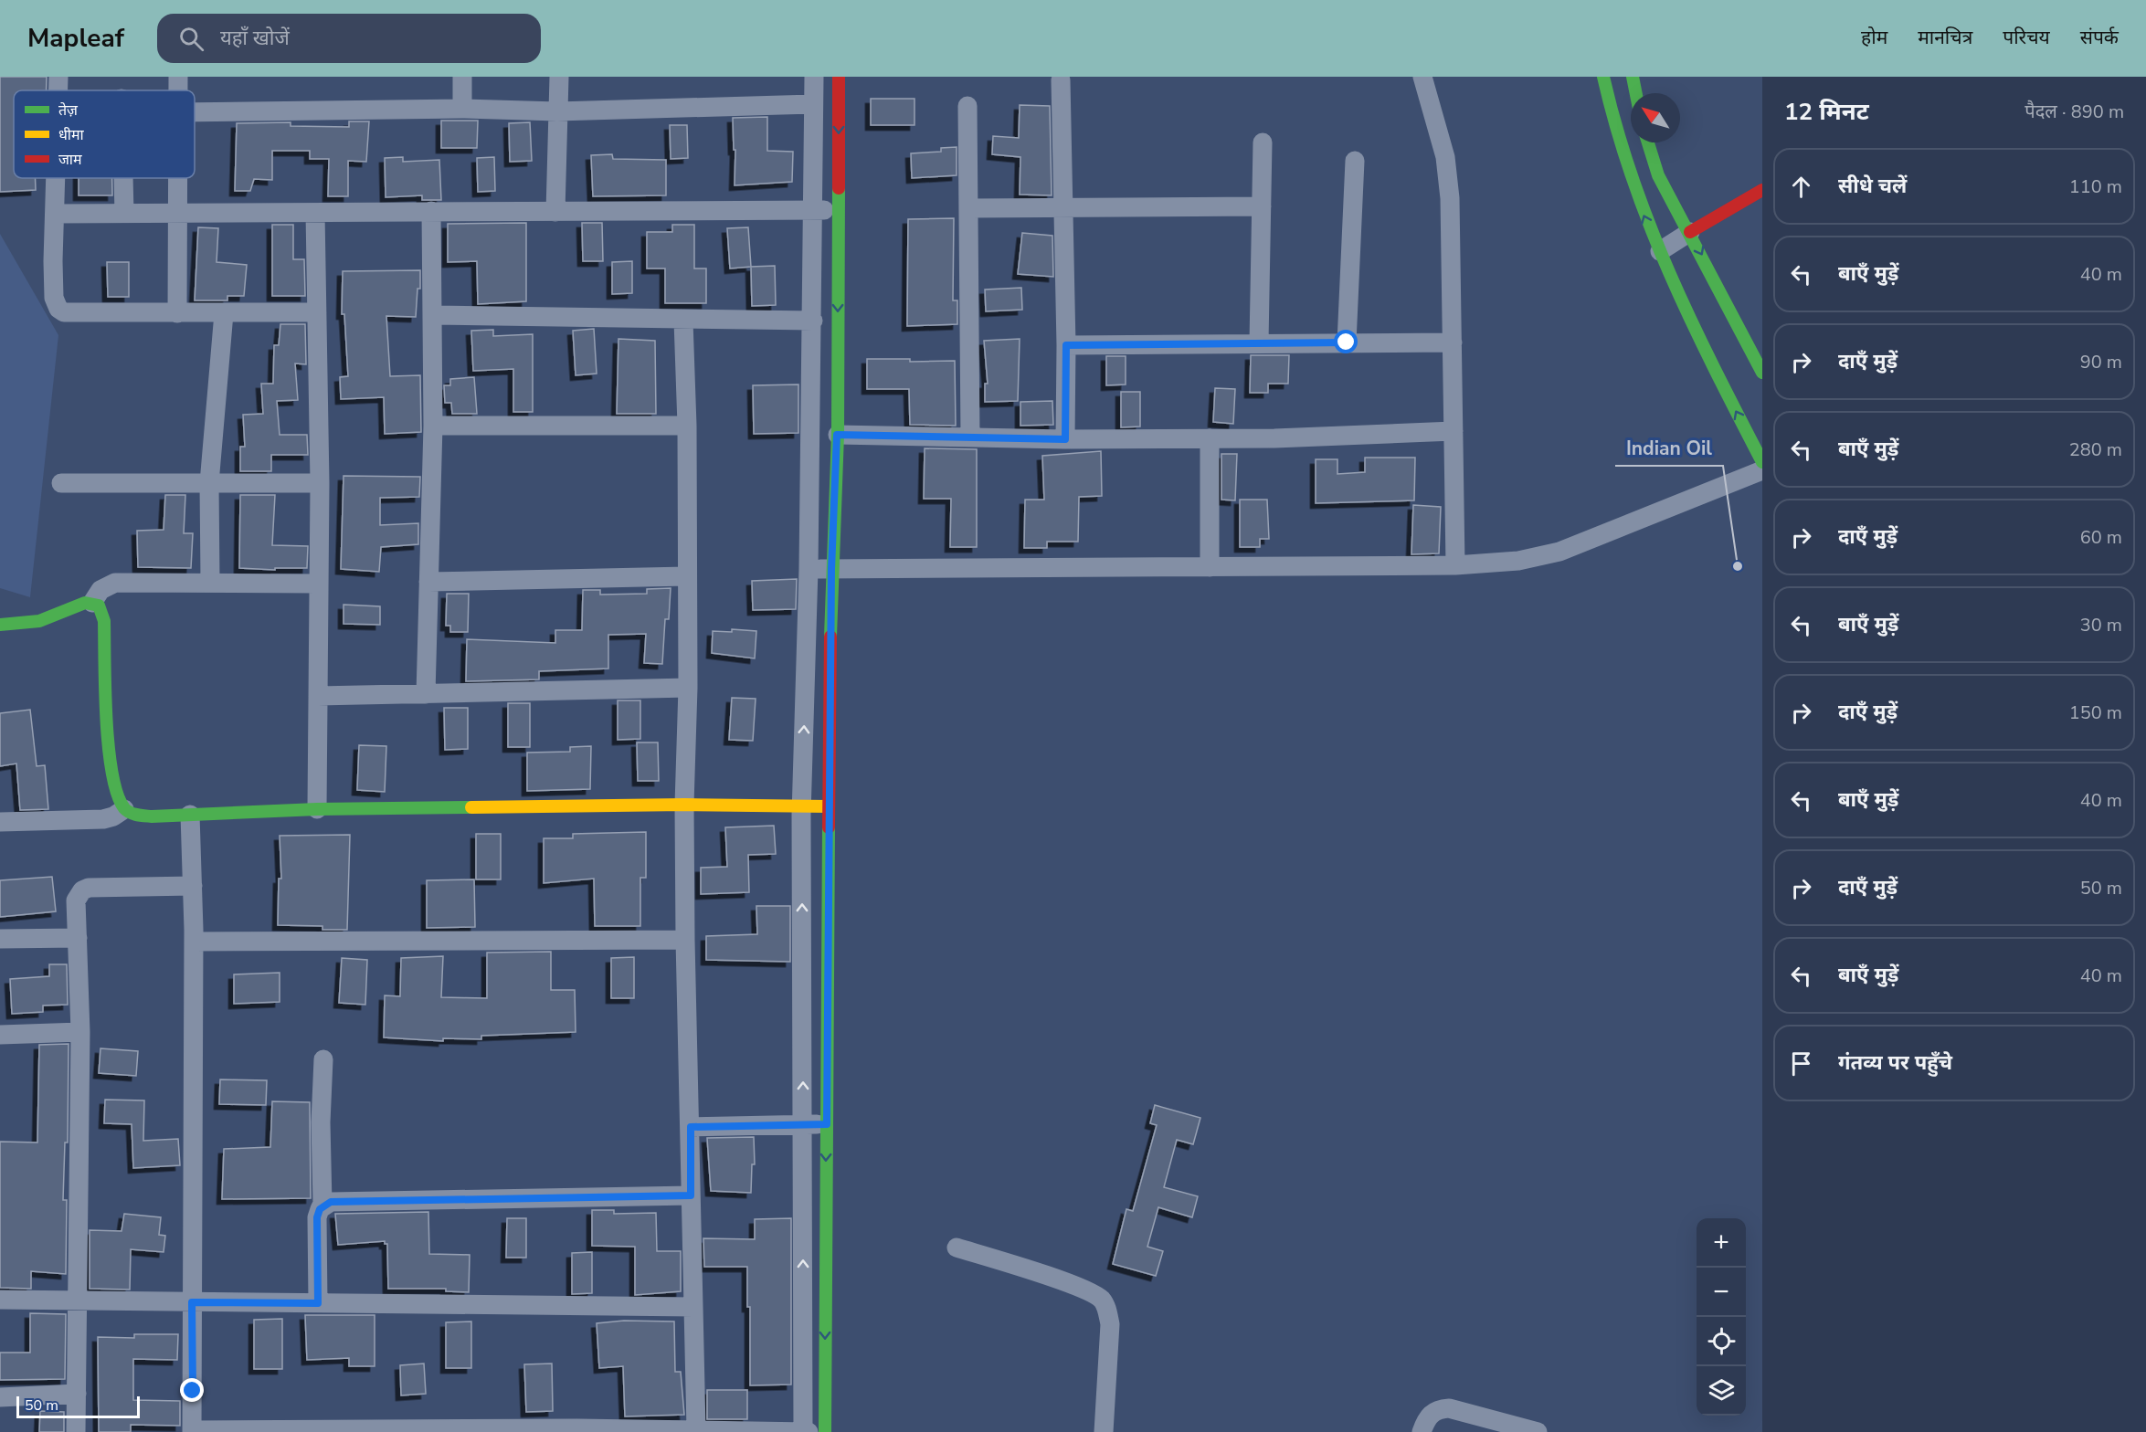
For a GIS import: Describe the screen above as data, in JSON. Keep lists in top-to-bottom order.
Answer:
{
  "places": ["Indian Oil"],
  "legend": ["तेज़", "धीमा", "जाम"],
  "scale_bar": "50 m",
  "north": "top left",
  "page": {
    "header": "Mapleaf",
    "search": "यहाँ खोजें",
    "nav": [
      "होम",
      "मानचित्र",
      "परिचय",
      "संपर्क"
    ],
    "heading": ["12 मिनट", "पैदल · 890 m"],
    "list": [
      ["सीधे चलें", "110 m"],
      ["बाएँ मुड़ें", "40 m"],
      ["दाएँ मुड़ें", "90 m"],
      ["बाएँ मुड़ें", "280 m"],
      ["दाएँ मुड़ें", "60 m"],
      ["बाएँ मुड़ें", "30 m"],
      ["दाएँ मुड़ें", "150 m"],
      ["बाएँ मुड़ें", "40 m"],
      ["दाएँ मुड़ें", "50 m"],
      ["बाएँ मुड़ें", "40 m"],
      "गंतव्य पर पहुँचे"
    ],
    "map_buttons": ["+", "−"],
    "scale": "50 m"
  }
}
